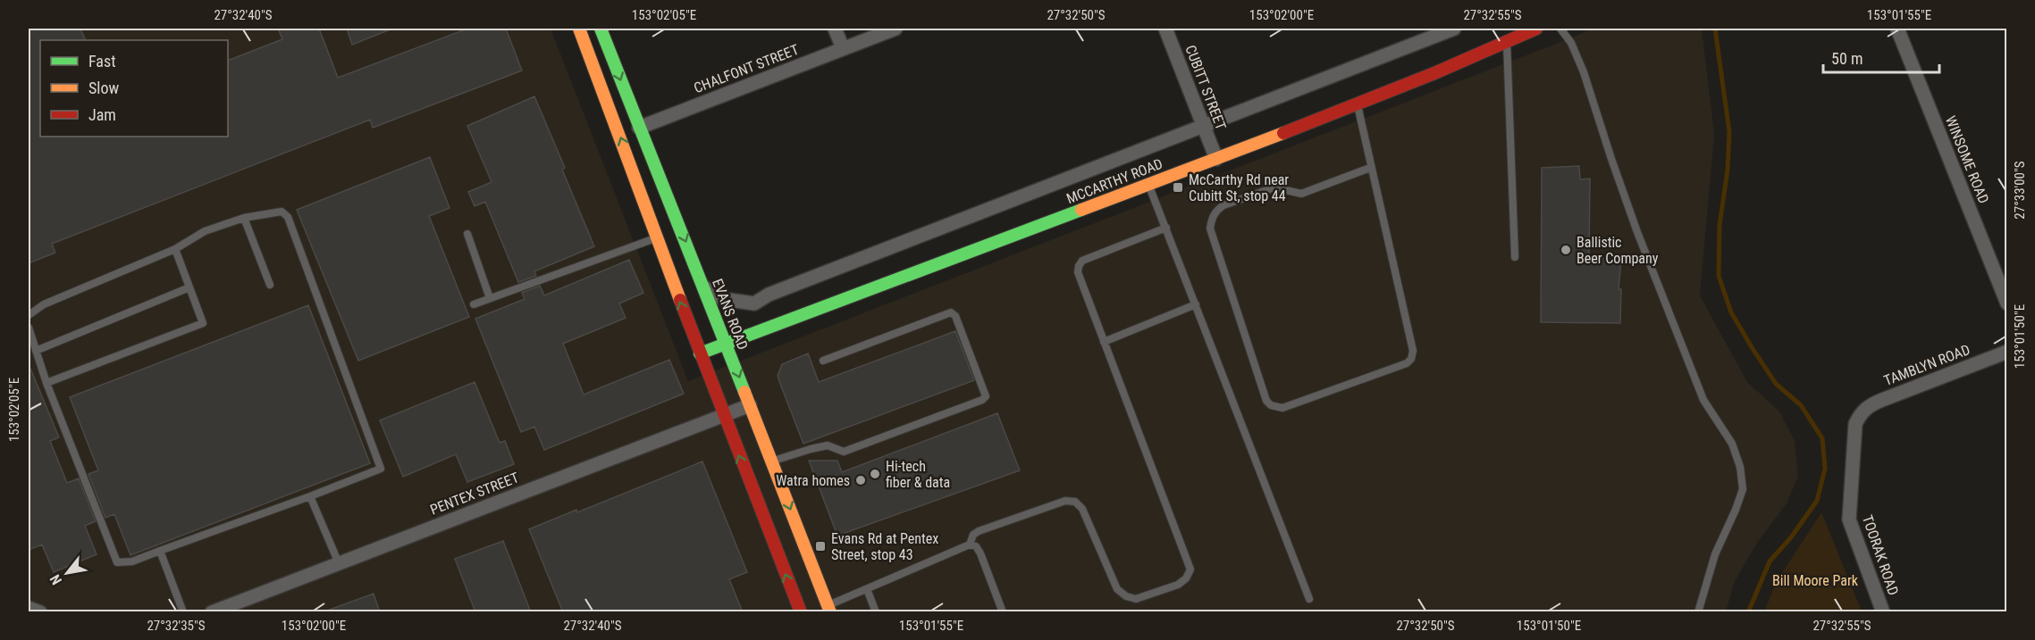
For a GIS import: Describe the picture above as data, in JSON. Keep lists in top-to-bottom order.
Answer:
{
  "streets": {
    "main road": ["MCCARTHY ROAD", "EVANS ROAD"],
    "street": [
      "CHALFONT STREET",
      "CUBITT STREET",
      "WINSOME ROAD",
      "TAMBLYN ROAD",
      "PENTEX STREET",
      "TOORAK ROAD"
    ]
  },
  "crossings": [
    ["CHALFONT STREET", "EVANS ROAD"],
    ["CUBITT STREET", "MCCARTHY ROAD"],
    ["MCCARTHY ROAD", "EVANS ROAD"],
    ["EVANS ROAD", "PENTEX STREET"],
    ["TAMBLYN ROAD", "TOORAK ROAD"]
  ],
  "parks": ["Bill Moore Park"],
  "places": {
    "transit": ["McCarthy Rd near Cubitt St, stop 44", "Evans Rd at Pentex Street, stop 43"],
    "other": ["Ballistic Beer Company", "Hi-tech fiber & data", "Watra homes"]
  },
  "legend": ["Fast", "Slow", "Jam"],
  "scale_bar": "50 m",
  "north": "bottom left",
  "coordinates": [
    "27°32'40\"S",
    "153°02'05\"E",
    "27°32'50\"S",
    "153°02'00\"E",
    "27°32'55\"S",
    "153°01'55\"E",
    "27°33'00\"S",
    "153°01'50\"E",
    "27°32'35\"S"
  ]
}
